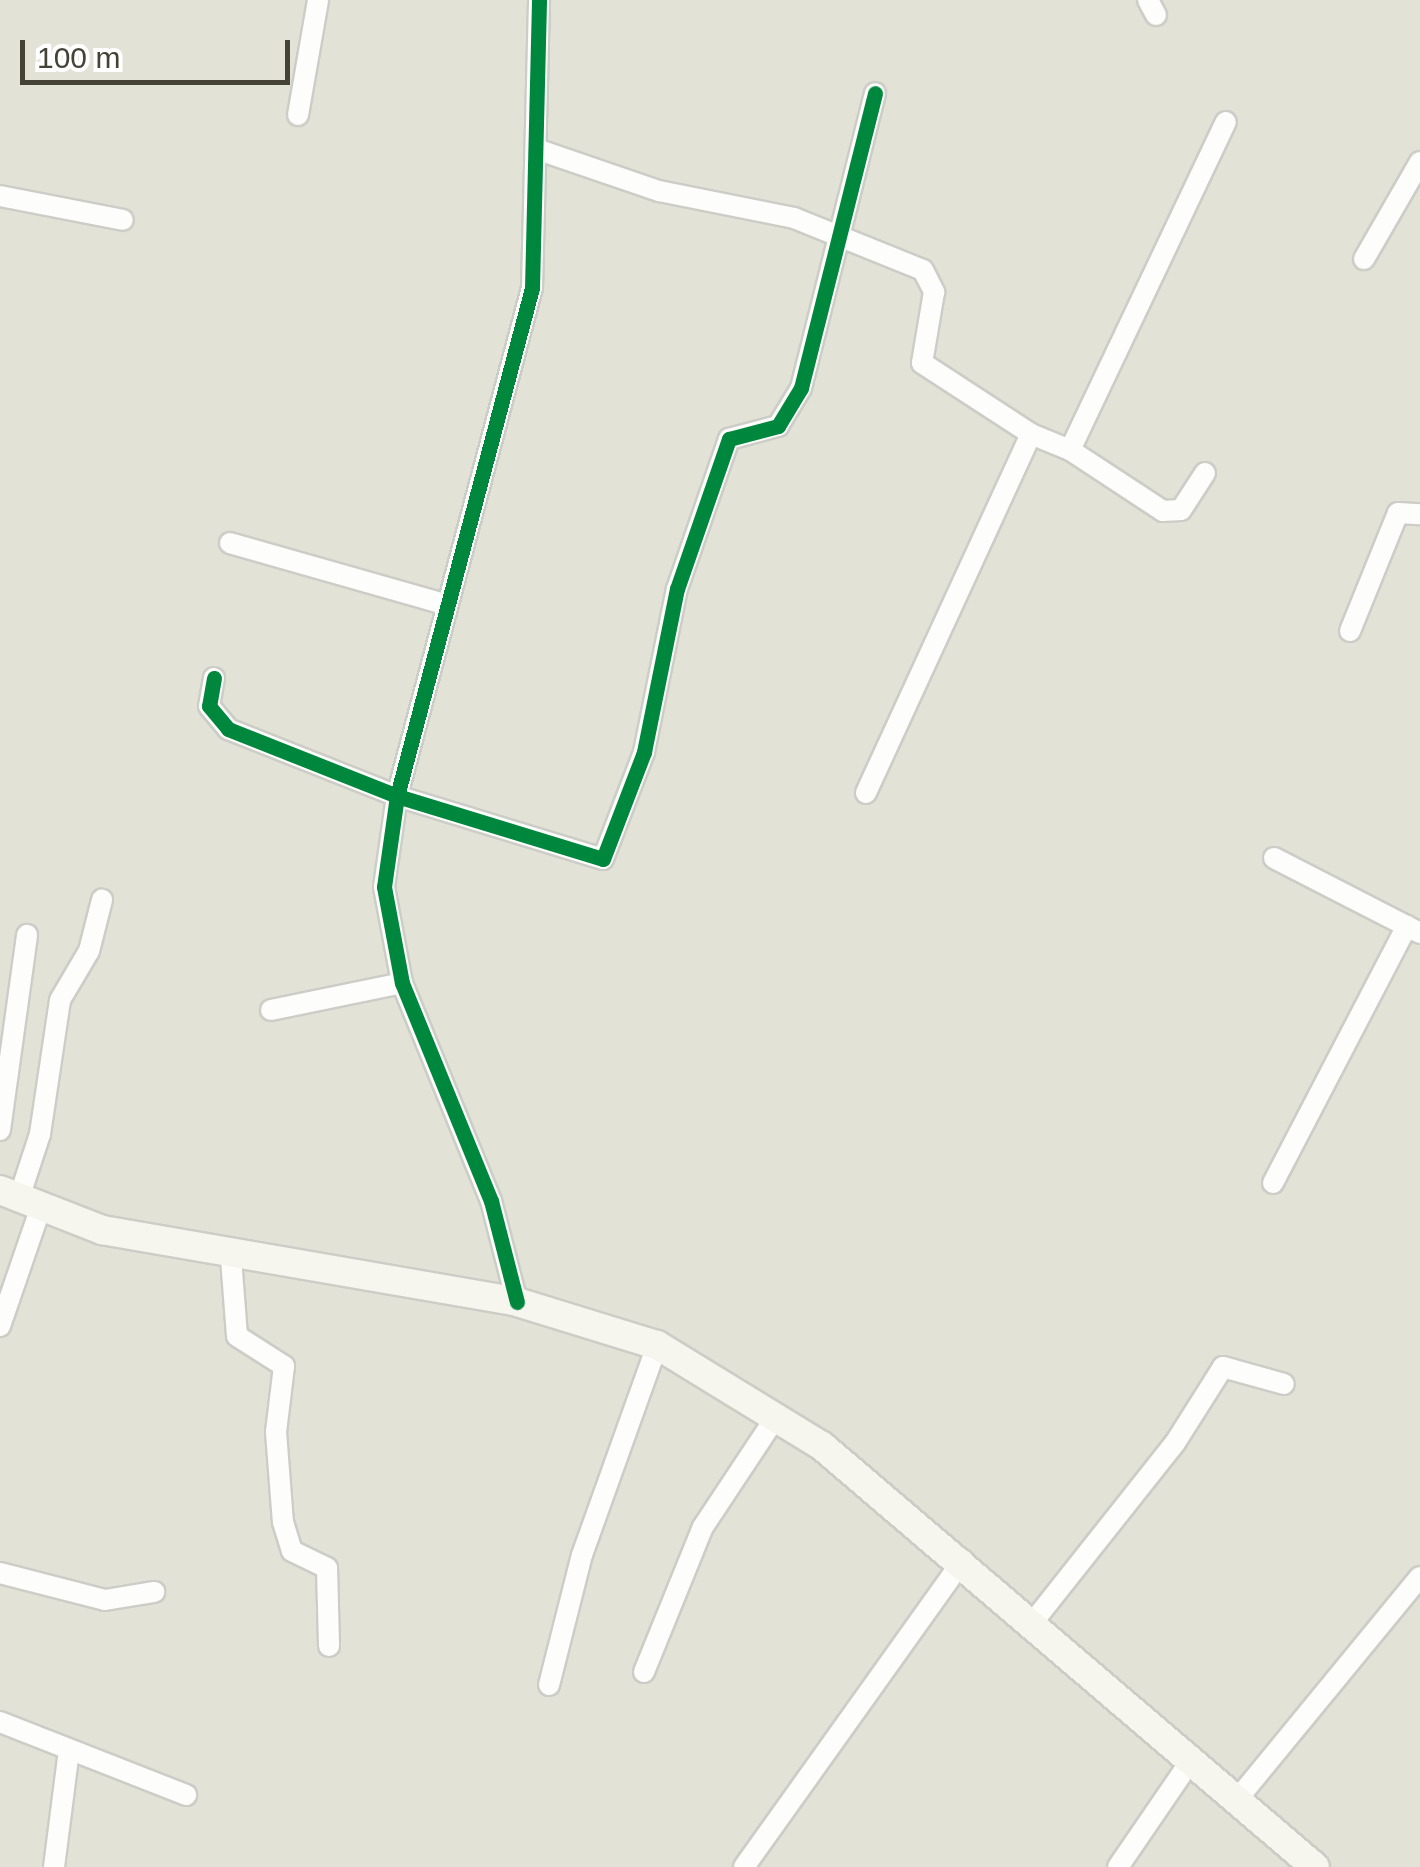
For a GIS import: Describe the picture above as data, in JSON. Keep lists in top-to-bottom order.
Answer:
{
  "scale_bar": "100 m"
}
